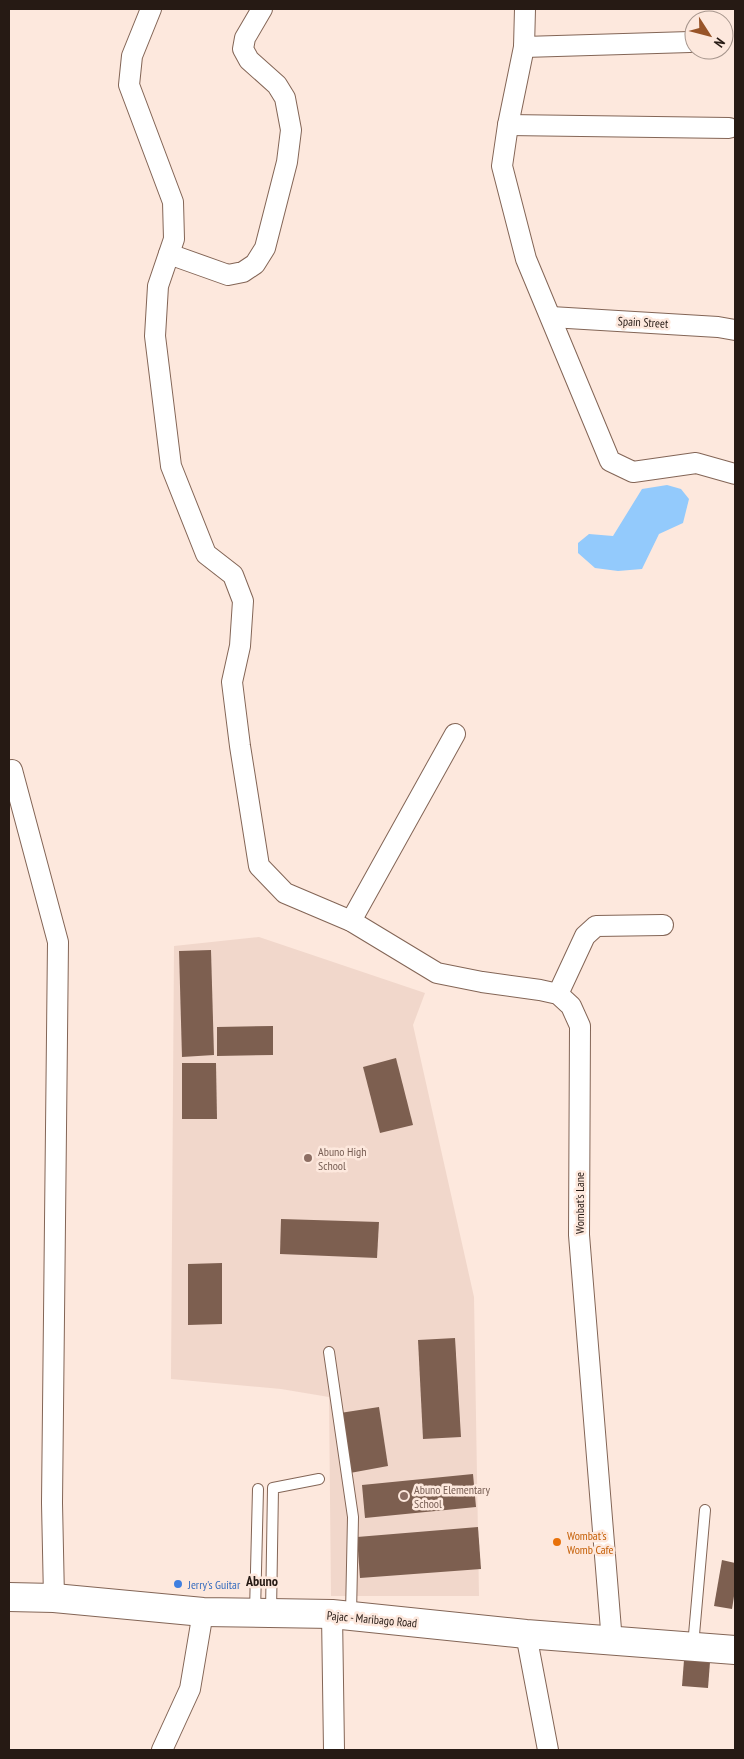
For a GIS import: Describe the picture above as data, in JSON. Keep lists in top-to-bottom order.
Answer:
{
  "streets": {
    "street": ["Spain Street", "Wombat's Lane", "Pajac - Maribago Road"]
  },
  "crossings": [
    ["Wombat's Lane", "Pajac - Maribago Road"]
  ],
  "districts": ["Abuno"],
  "places": [
    "Abuno High School",
    "Abuno Elementary School",
    "Wombat's Womb Cafe",
    "Jerry's Guitar"
  ],
  "north": "bottom right"
}
